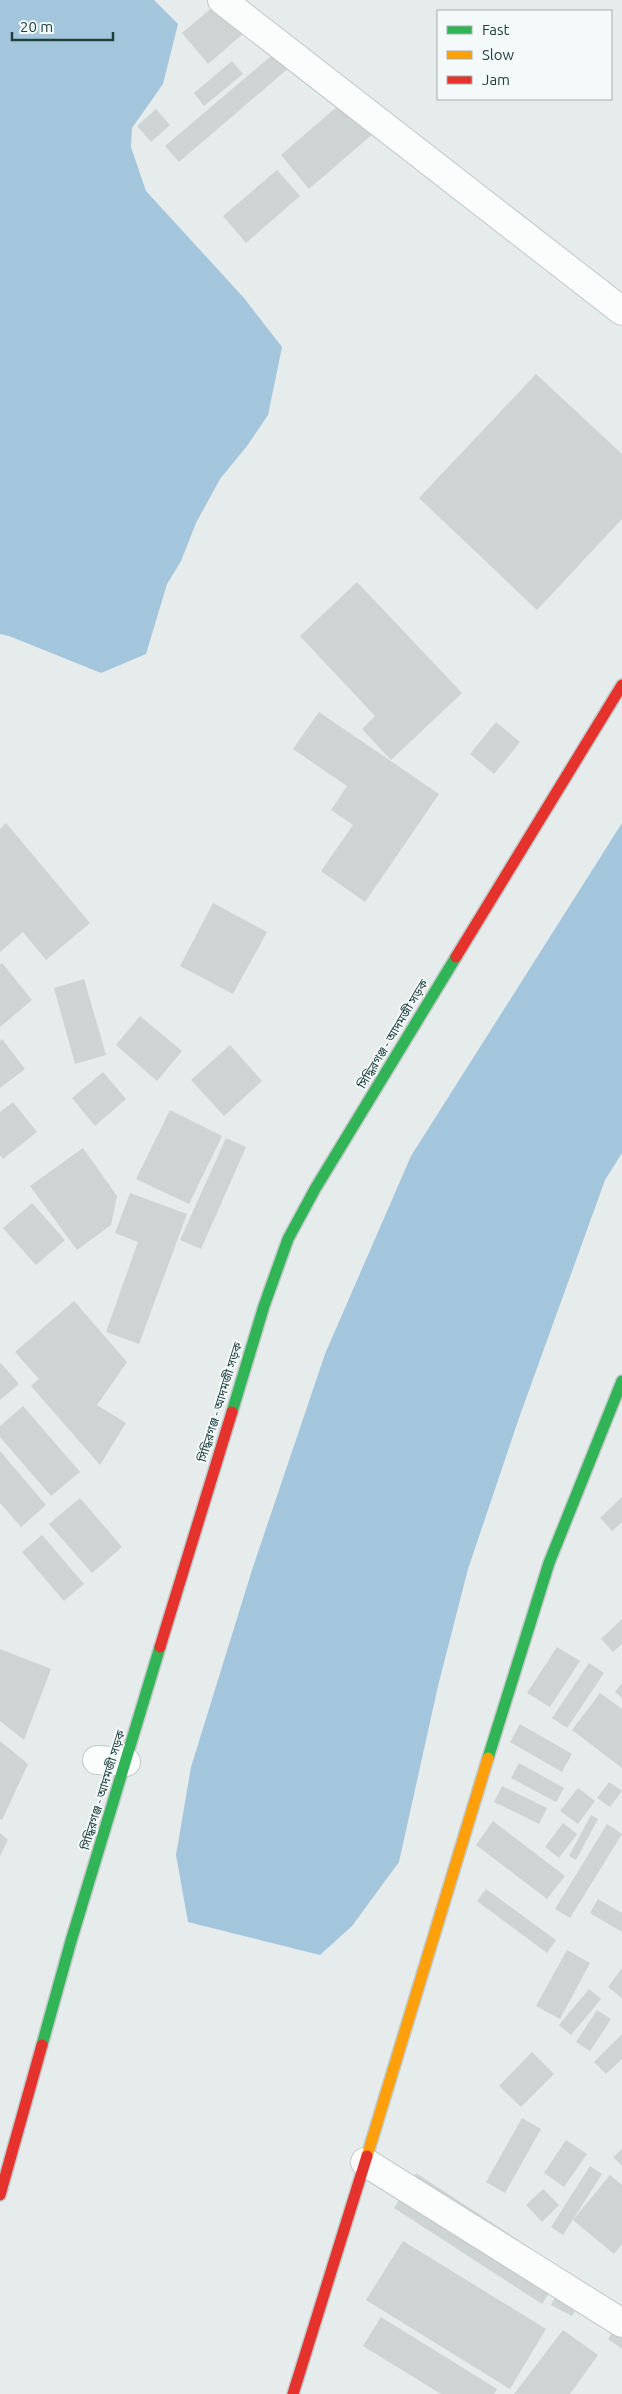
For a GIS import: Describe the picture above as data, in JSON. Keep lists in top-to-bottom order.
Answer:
{
  "streets": {
    "main road": ["সিদ্ধিরগঞ্জ - আদমজী সড়ক"]
  },
  "legend": ["Fast", "Slow", "Jam"],
  "scale_bar": "20 m"
}
